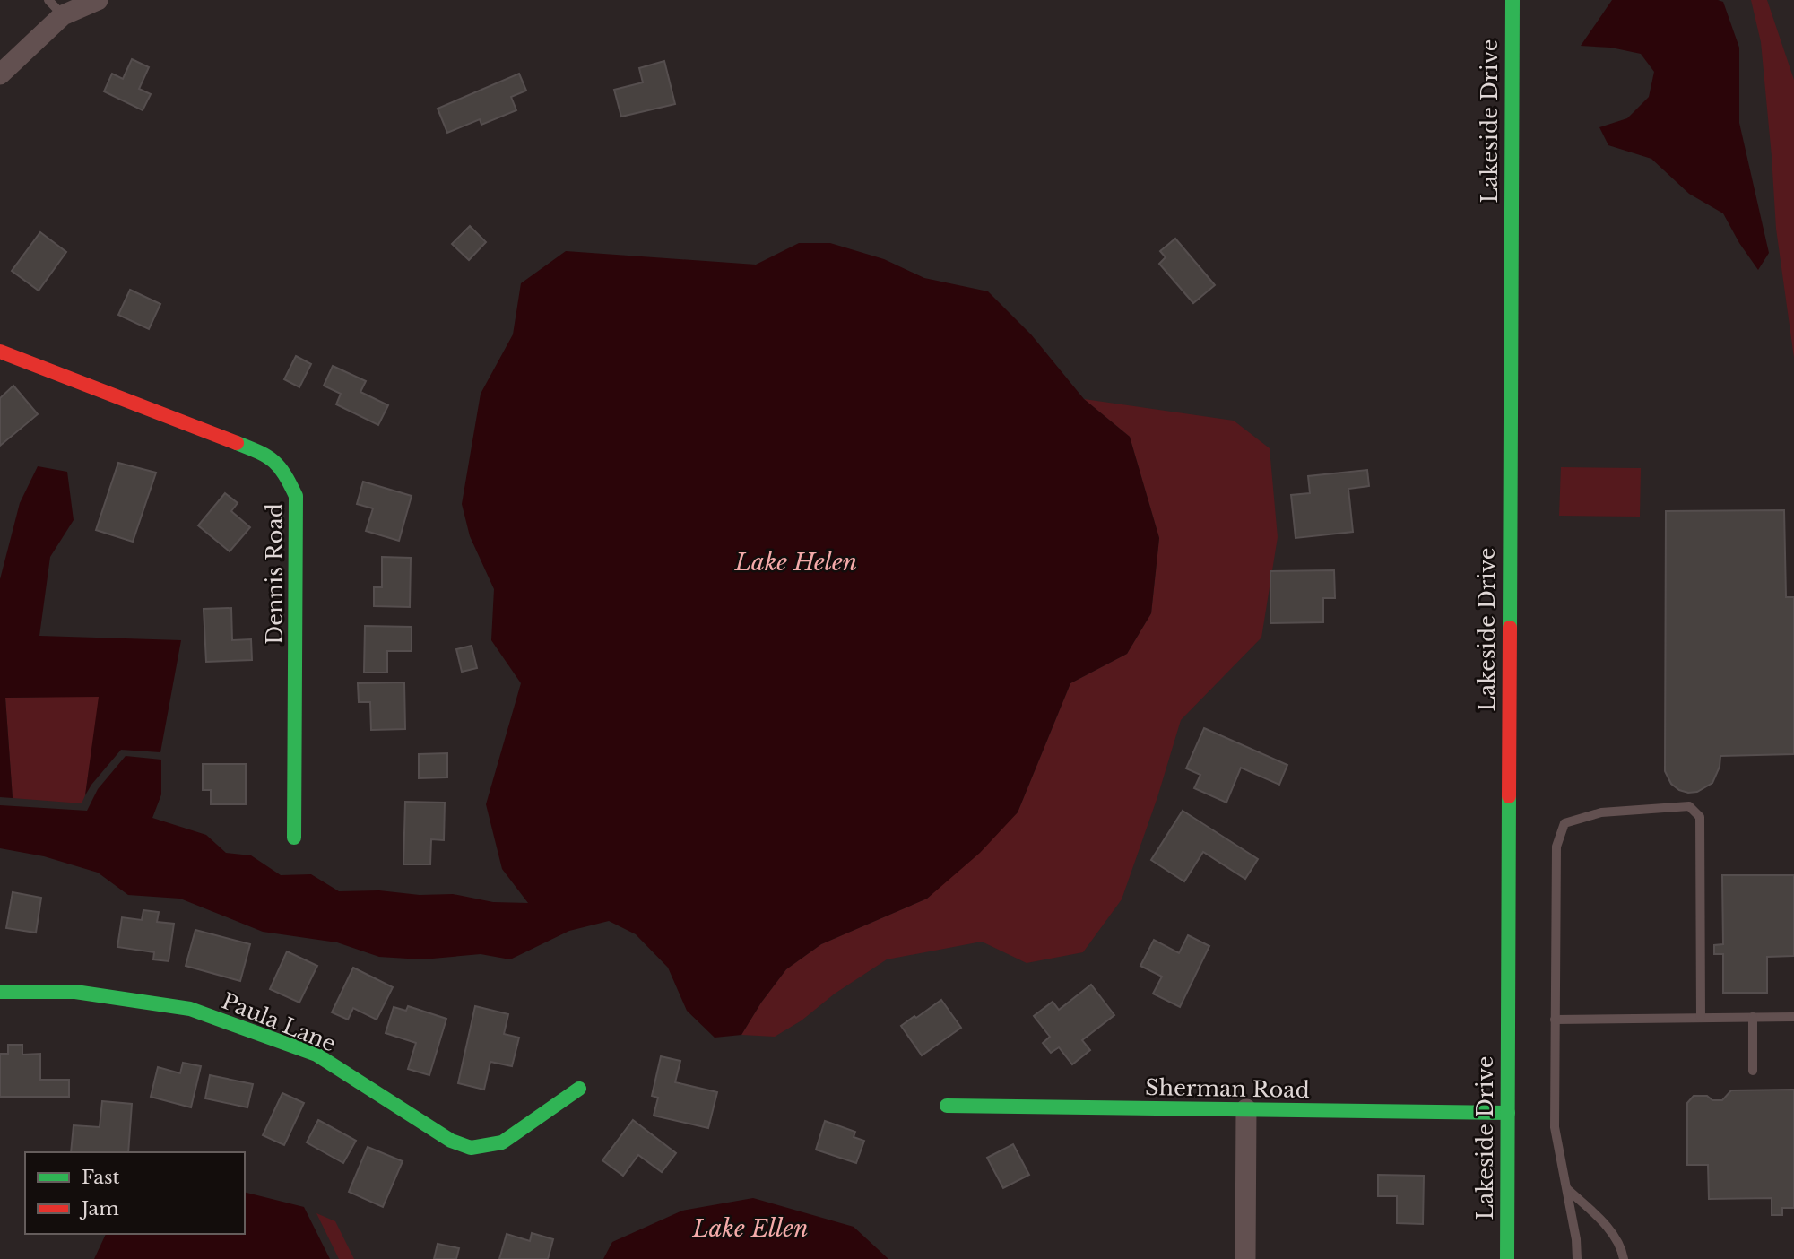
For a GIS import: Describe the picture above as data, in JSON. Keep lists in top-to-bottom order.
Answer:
{
  "streets": {
    "street": [
      "Lakeside Drive",
      "Dennis Road",
      "Paula Lane",
      "Sherman Road"
    ]
  },
  "crossings": [
    ["Lakeside Drive", "Sherman Road"]
  ],
  "water": ["Lake Helen", "Lake Ellen"],
  "legend": ["Fast", "Jam"]
}
